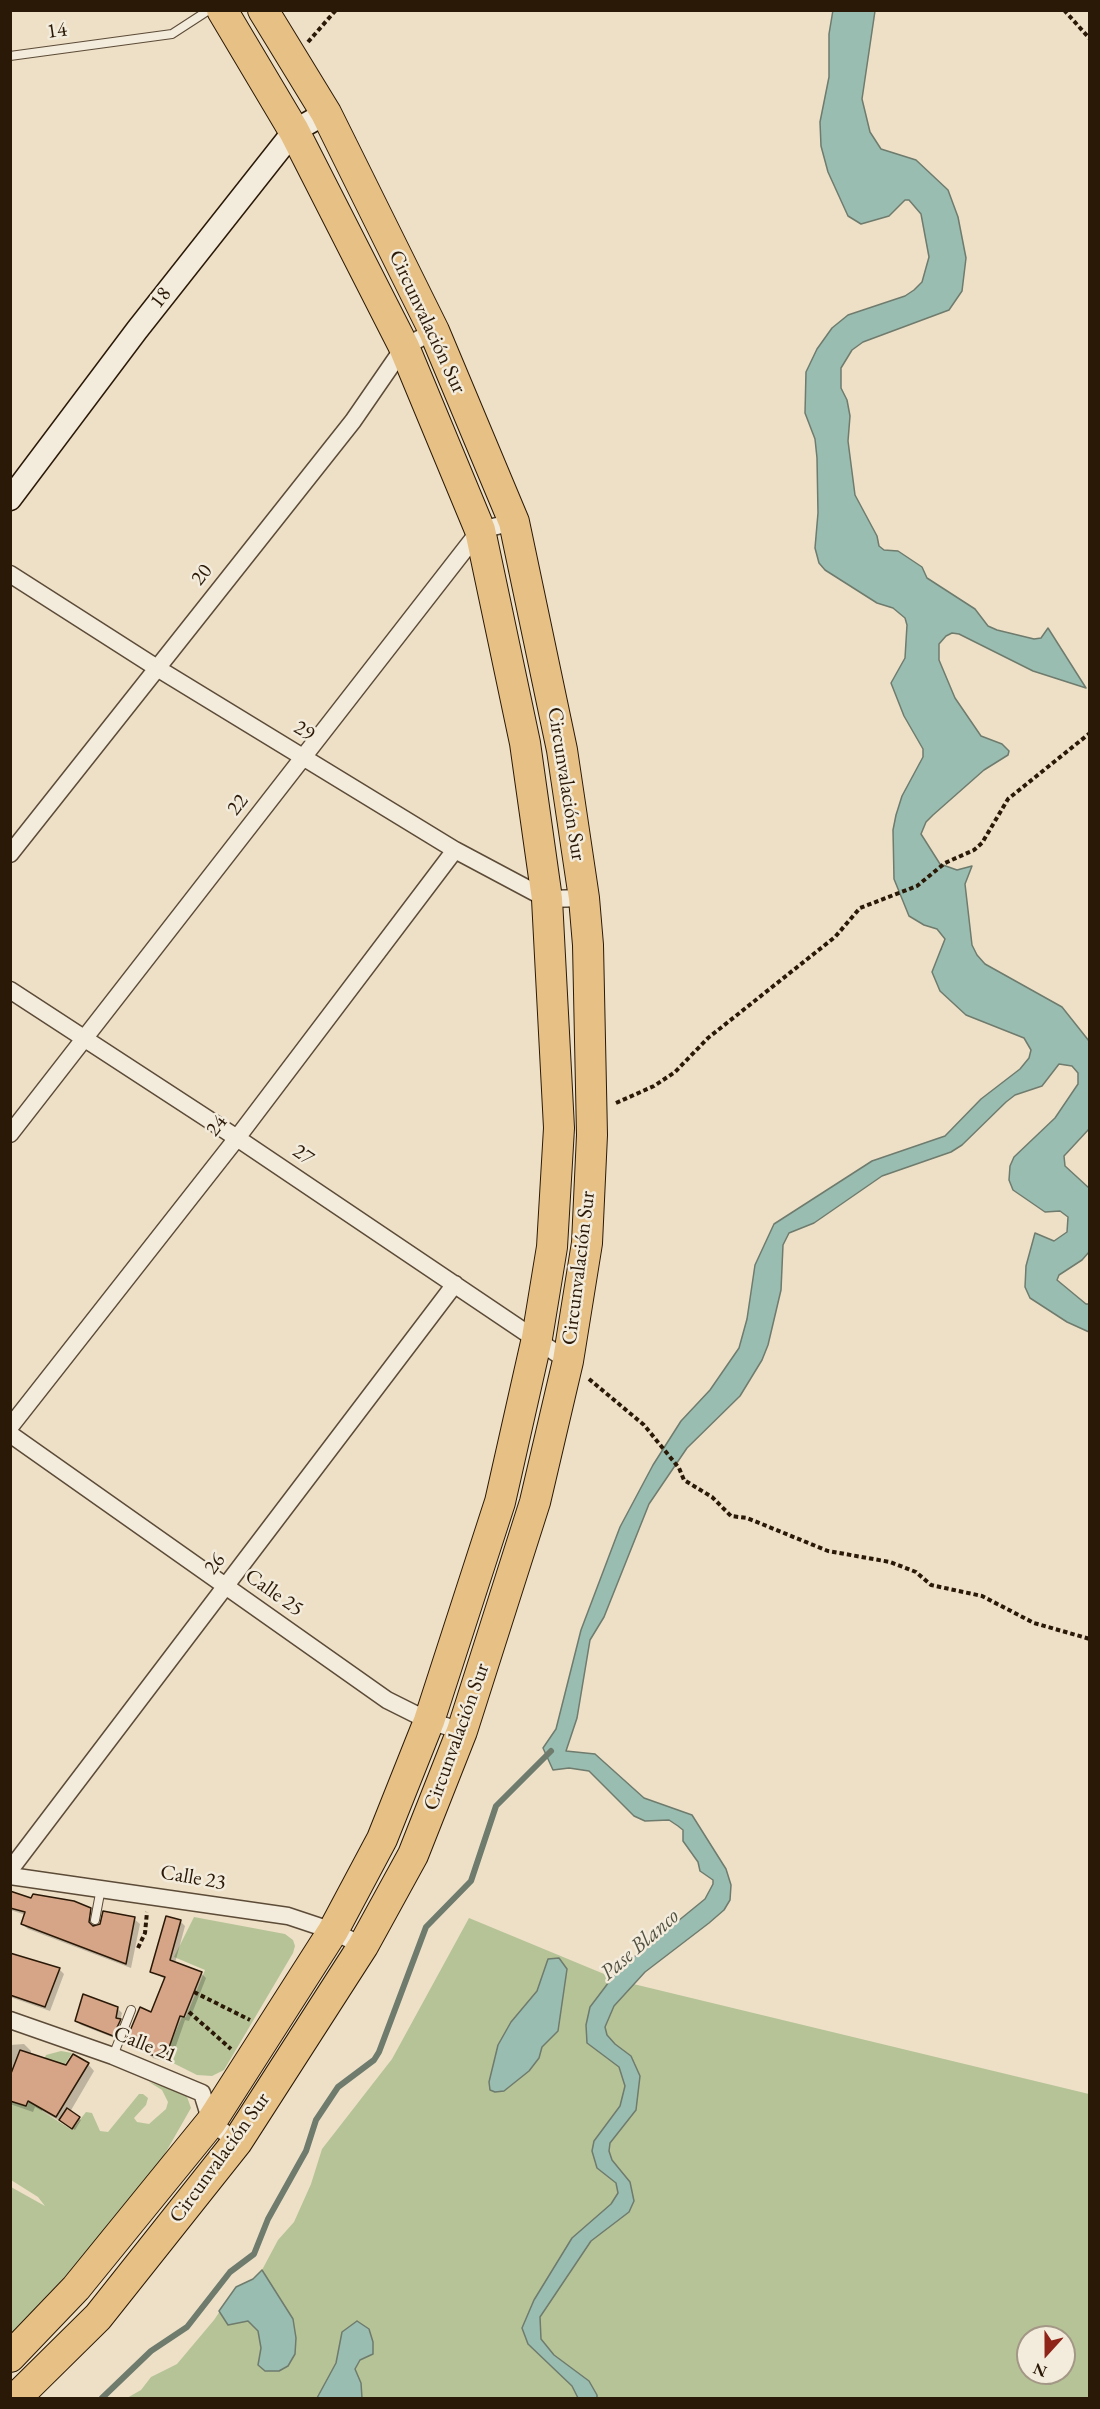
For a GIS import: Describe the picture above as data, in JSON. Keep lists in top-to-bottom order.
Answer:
{
  "streets": {
    "highway": ["Circunvalación Sur"],
    "street": [
      "18",
      "20",
      "29",
      "22",
      "24",
      "27",
      "26",
      "Calle 25",
      "Calle 23",
      "Calle 21"
    ],
    "lane": ["14"]
  },
  "crossings": [
    ["18", "Circunvalación Sur"],
    ["Circunvalación Sur", "20"],
    ["Circunvalación Sur", "29"],
    ["Circunvalación Sur", "22"],
    ["Circunvalación Sur", "27"],
    ["Circunvalación Sur", "Calle 25"],
    ["Circunvalación Sur", "Calle 23"],
    ["Circunvalación Sur", "Calle 21"],
    ["20", "29"],
    ["29", "22"],
    ["29", "24"],
    ["22", "27"],
    ["24", "27"],
    ["27", "26"],
    ["26", "Calle 25"]
  ],
  "water": ["Pase Blanco"],
  "north": "bottom"
}
